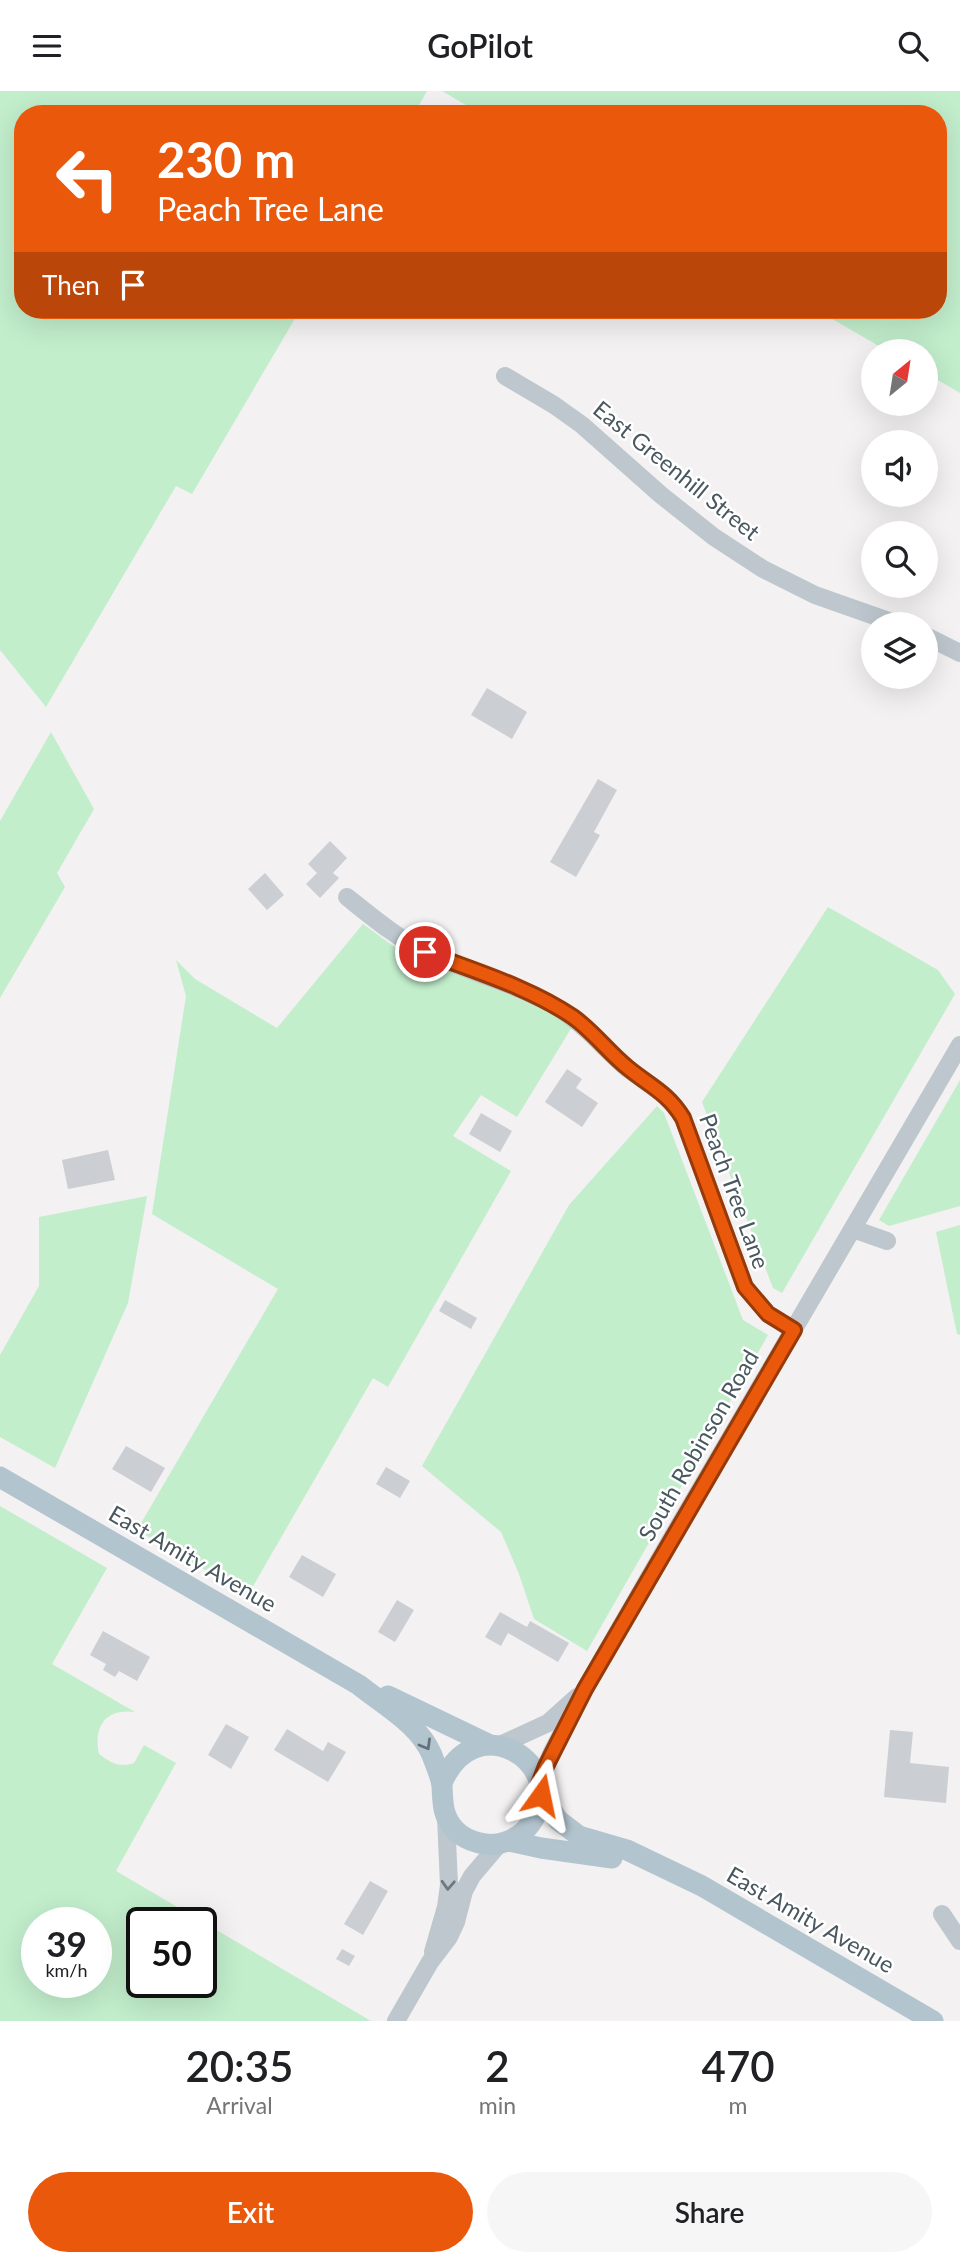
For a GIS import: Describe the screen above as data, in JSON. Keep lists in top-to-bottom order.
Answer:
{
  "streets": {
    "main road": ["East Amity Avenue"],
    "street": ["East Greenhill Street", "Peach Tree Lane", "South Robinson Road"]
  },
  "crossings": [
    ["Peach Tree Lane", "South Robinson Road"],
    ["South Robinson Road", "East Amity Avenue"]
  ],
  "north": "top right",
  "page": {
    "header": "GoPilot",
    "turn": ["230 m", "Peach Tree Lane"],
    "then": "Then",
    "speed": "39 km/h",
    "limit": "50",
    "eta": [
      "20:35",
      "Arrival",
      "2",
      "min",
      "470",
      "m"
    ],
    "buttons": ["Exit", "Share"]
  }
}
